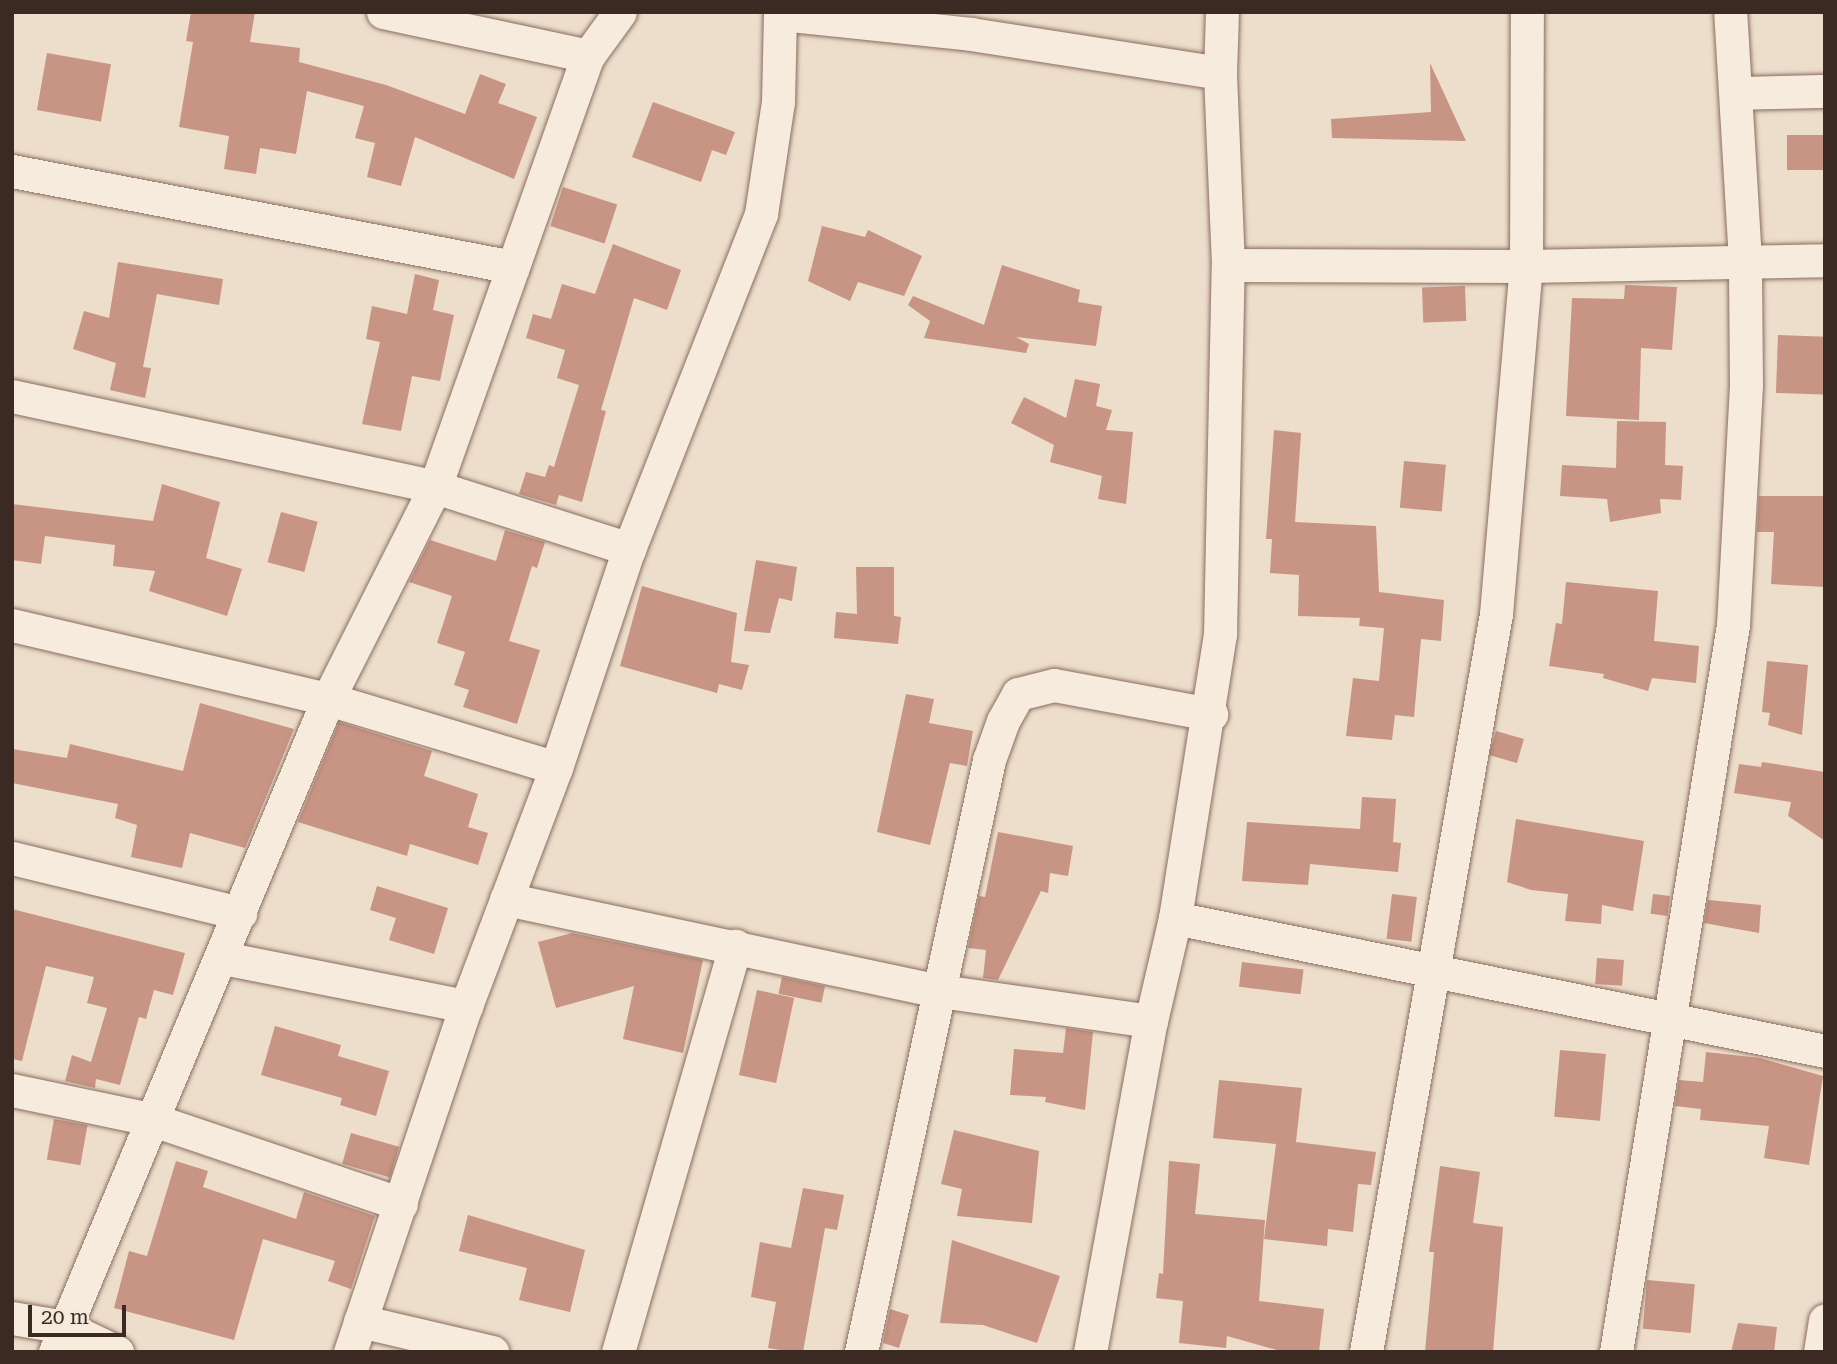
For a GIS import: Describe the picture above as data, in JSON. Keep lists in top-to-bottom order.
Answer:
{
  "scale_bar": "20 m"
}
